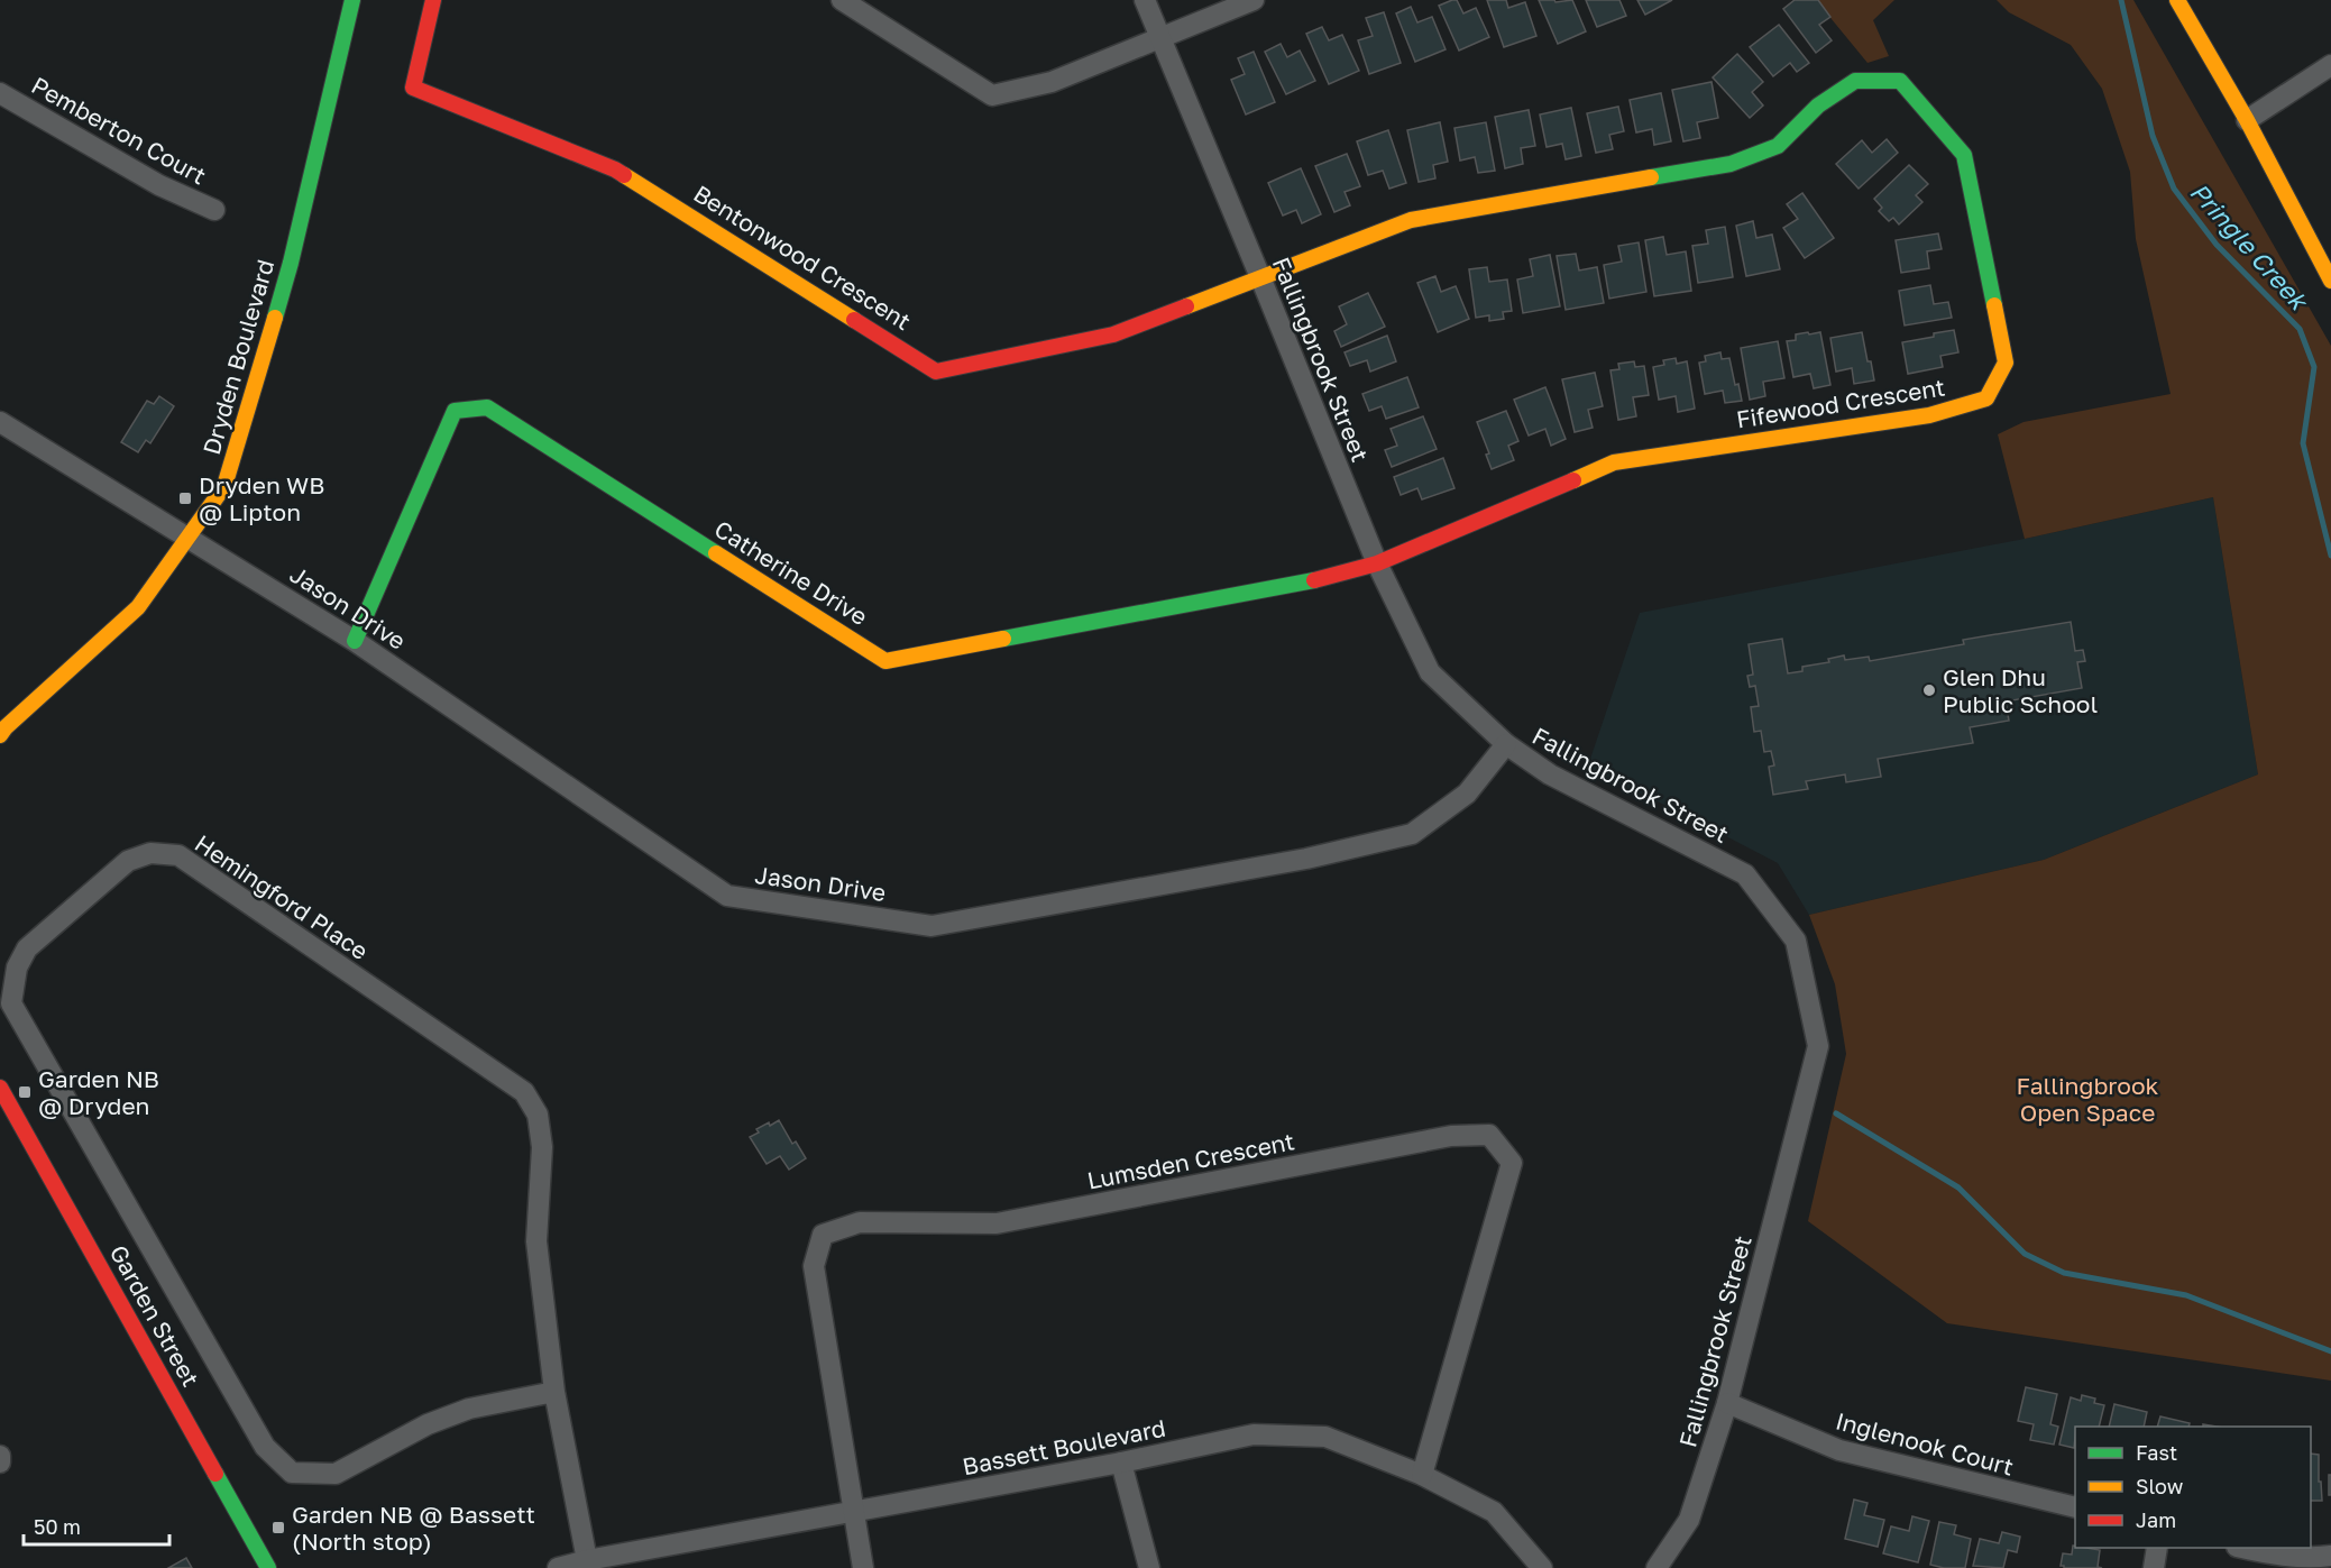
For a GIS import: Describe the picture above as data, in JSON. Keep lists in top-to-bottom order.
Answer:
{
  "streets": {
    "street": [
      "Pemberton Court",
      "Bentonwood Crescent",
      "Dryden Boulevard",
      "Fallingbrook Street",
      "Fifewood Crescent",
      "Catherine Drive",
      "Jason Drive",
      "Hemingford Place",
      "Lumsden Crescent",
      "Garden Street",
      "Inglenook Court",
      "Bassett Boulevard"
    ]
  },
  "crossings": [
    ["Bentonwood Crescent", "Fallingbrook Street"],
    ["Bentonwood Crescent", "Fifewood Crescent"],
    ["Dryden Boulevard", "Jason Drive"],
    ["Fallingbrook Street", "Fifewood Crescent"],
    ["Fallingbrook Street", "Catherine Drive"],
    ["Fallingbrook Street", "Jason Drive"],
    ["Fallingbrook Street", "Inglenook Court"],
    ["Fifewood Crescent", "Catherine Drive"],
    ["Catherine Drive", "Jason Drive"],
    ["Hemingford Place", "Bassett Boulevard"],
    ["Lumsden Crescent", "Bassett Boulevard"]
  ],
  "water": ["Pringle Creek"],
  "parks": ["Fallingbrook Open Space"],
  "places": {
    "transit": ["Dryden WB @ Lipton", "Garden NB @ Dryden", "Garden NB @ Bassett (North stop)"],
    "other": ["Glen Dhu Public School"]
  },
  "legend": ["Fast", "Slow", "Jam"],
  "scale_bar": "50 m"
}
